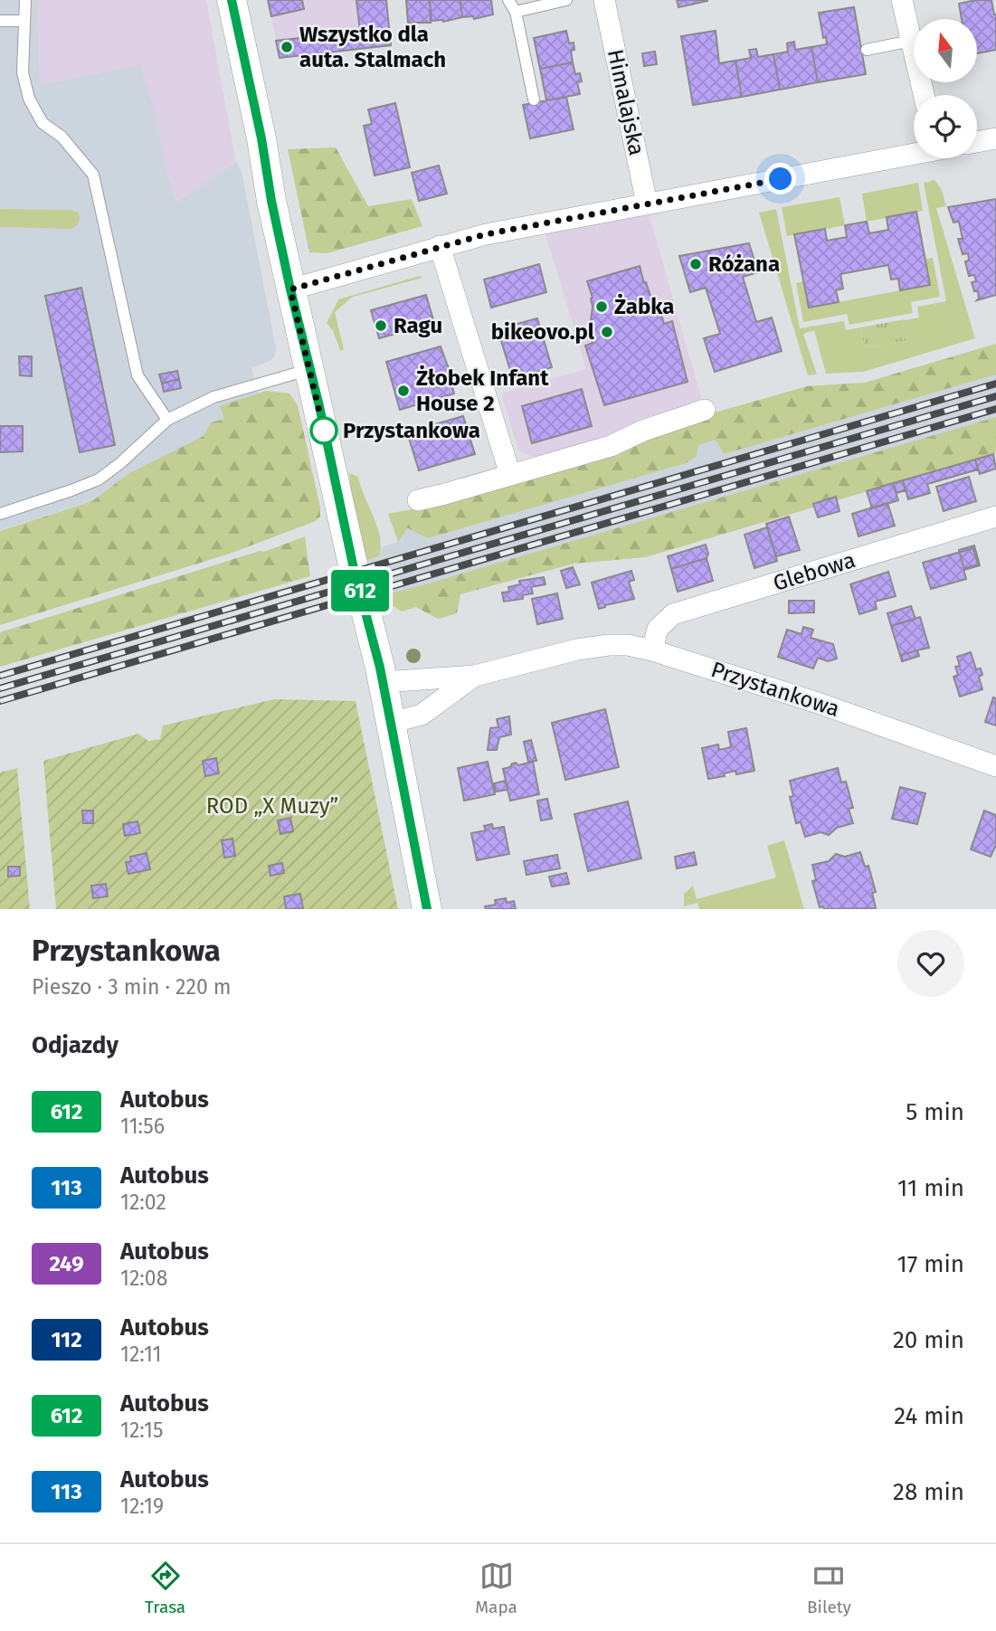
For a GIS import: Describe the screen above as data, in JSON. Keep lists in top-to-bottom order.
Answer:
{
  "streets": {
    "street": ["Himalajska", "Glebowa", "Przystankowa"]
  },
  "crossings": [
    ["Glebowa", "Przystankowa"]
  ],
  "parks": ["ROD „X Muzy”"],
  "places": [
    "Wszystko dla auta. Stalmach",
    "Różana",
    "Żabka",
    "Ragu",
    "bikeovo.pl",
    "Żłobek Infant House 2",
    "Przystankowa"
  ],
  "lines": ["bus line 612"],
  "north": "top",
  "page": {
    "on_map": "612",
    "heading": [
      ["Przystankowa", "Pieszo · 3 min · 220 m"],
      "Odjazdy"
    ],
    "list": [
      {
        "mark": "612",
        "name": "Autobus",
        "note": "11:56",
        "value": "5 min"
      },
      {
        "mark": "113",
        "name": "Autobus",
        "note": "12:02",
        "value": "11 min"
      },
      {
        "mark": "249",
        "name": "Autobus",
        "note": "12:08",
        "value": "17 min"
      },
      {
        "mark": "112",
        "name": "Autobus",
        "note": "12:11",
        "value": "20 min"
      },
      {
        "mark": "612",
        "name": "Autobus",
        "note": "12:15",
        "value": "24 min"
      },
      {
        "mark": "113",
        "name": "Autobus",
        "note": "12:19",
        "value": "28 min"
      }
    ],
    "tabs": ["Trasa", "Mapa", "Bilety"]
  }
}
